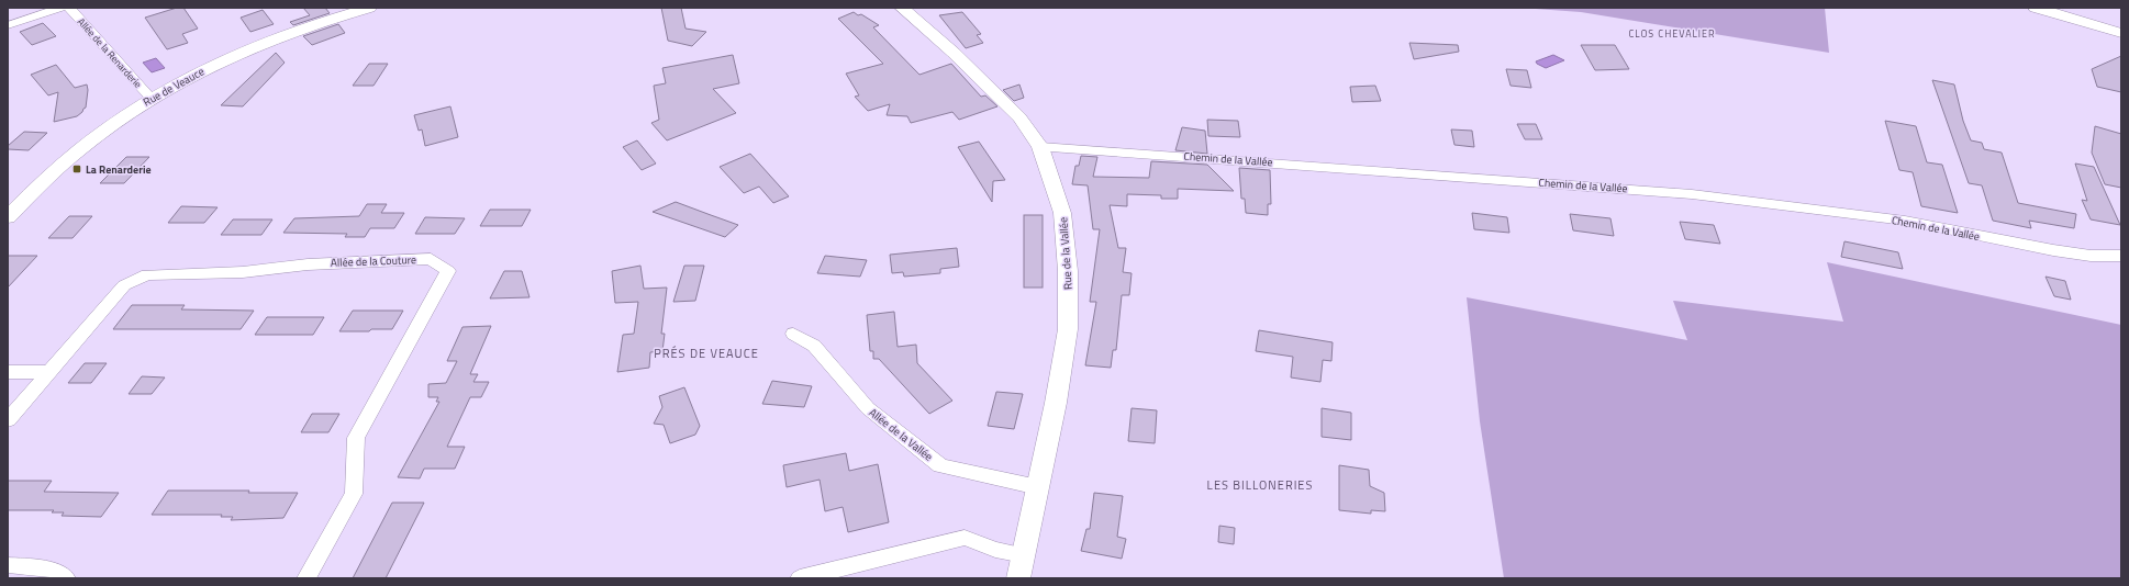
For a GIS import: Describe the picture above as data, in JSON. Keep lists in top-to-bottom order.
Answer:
{
  "streets": {
    "street": [
      "Allée de la Renarderie",
      "Rue de Veauce",
      "Chemin de la Vallée",
      "Rue de la Vallée",
      "Allée de la Couture",
      "Allée de la Vallée"
    ]
  },
  "crossings": [
    ["Allée de la Renarderie", "Rue de Veauce"],
    ["Chemin de la Vallée", "Rue de la Vallée"],
    ["Rue de la Vallée", "Allée de la Vallée"]
  ],
  "districts": ["CLOS CHEVALIER", "PRÉS DE VEAUCE", "LES BILLONERIES"],
  "places": {
    "transit": ["La Renarderie"]
  }
}
